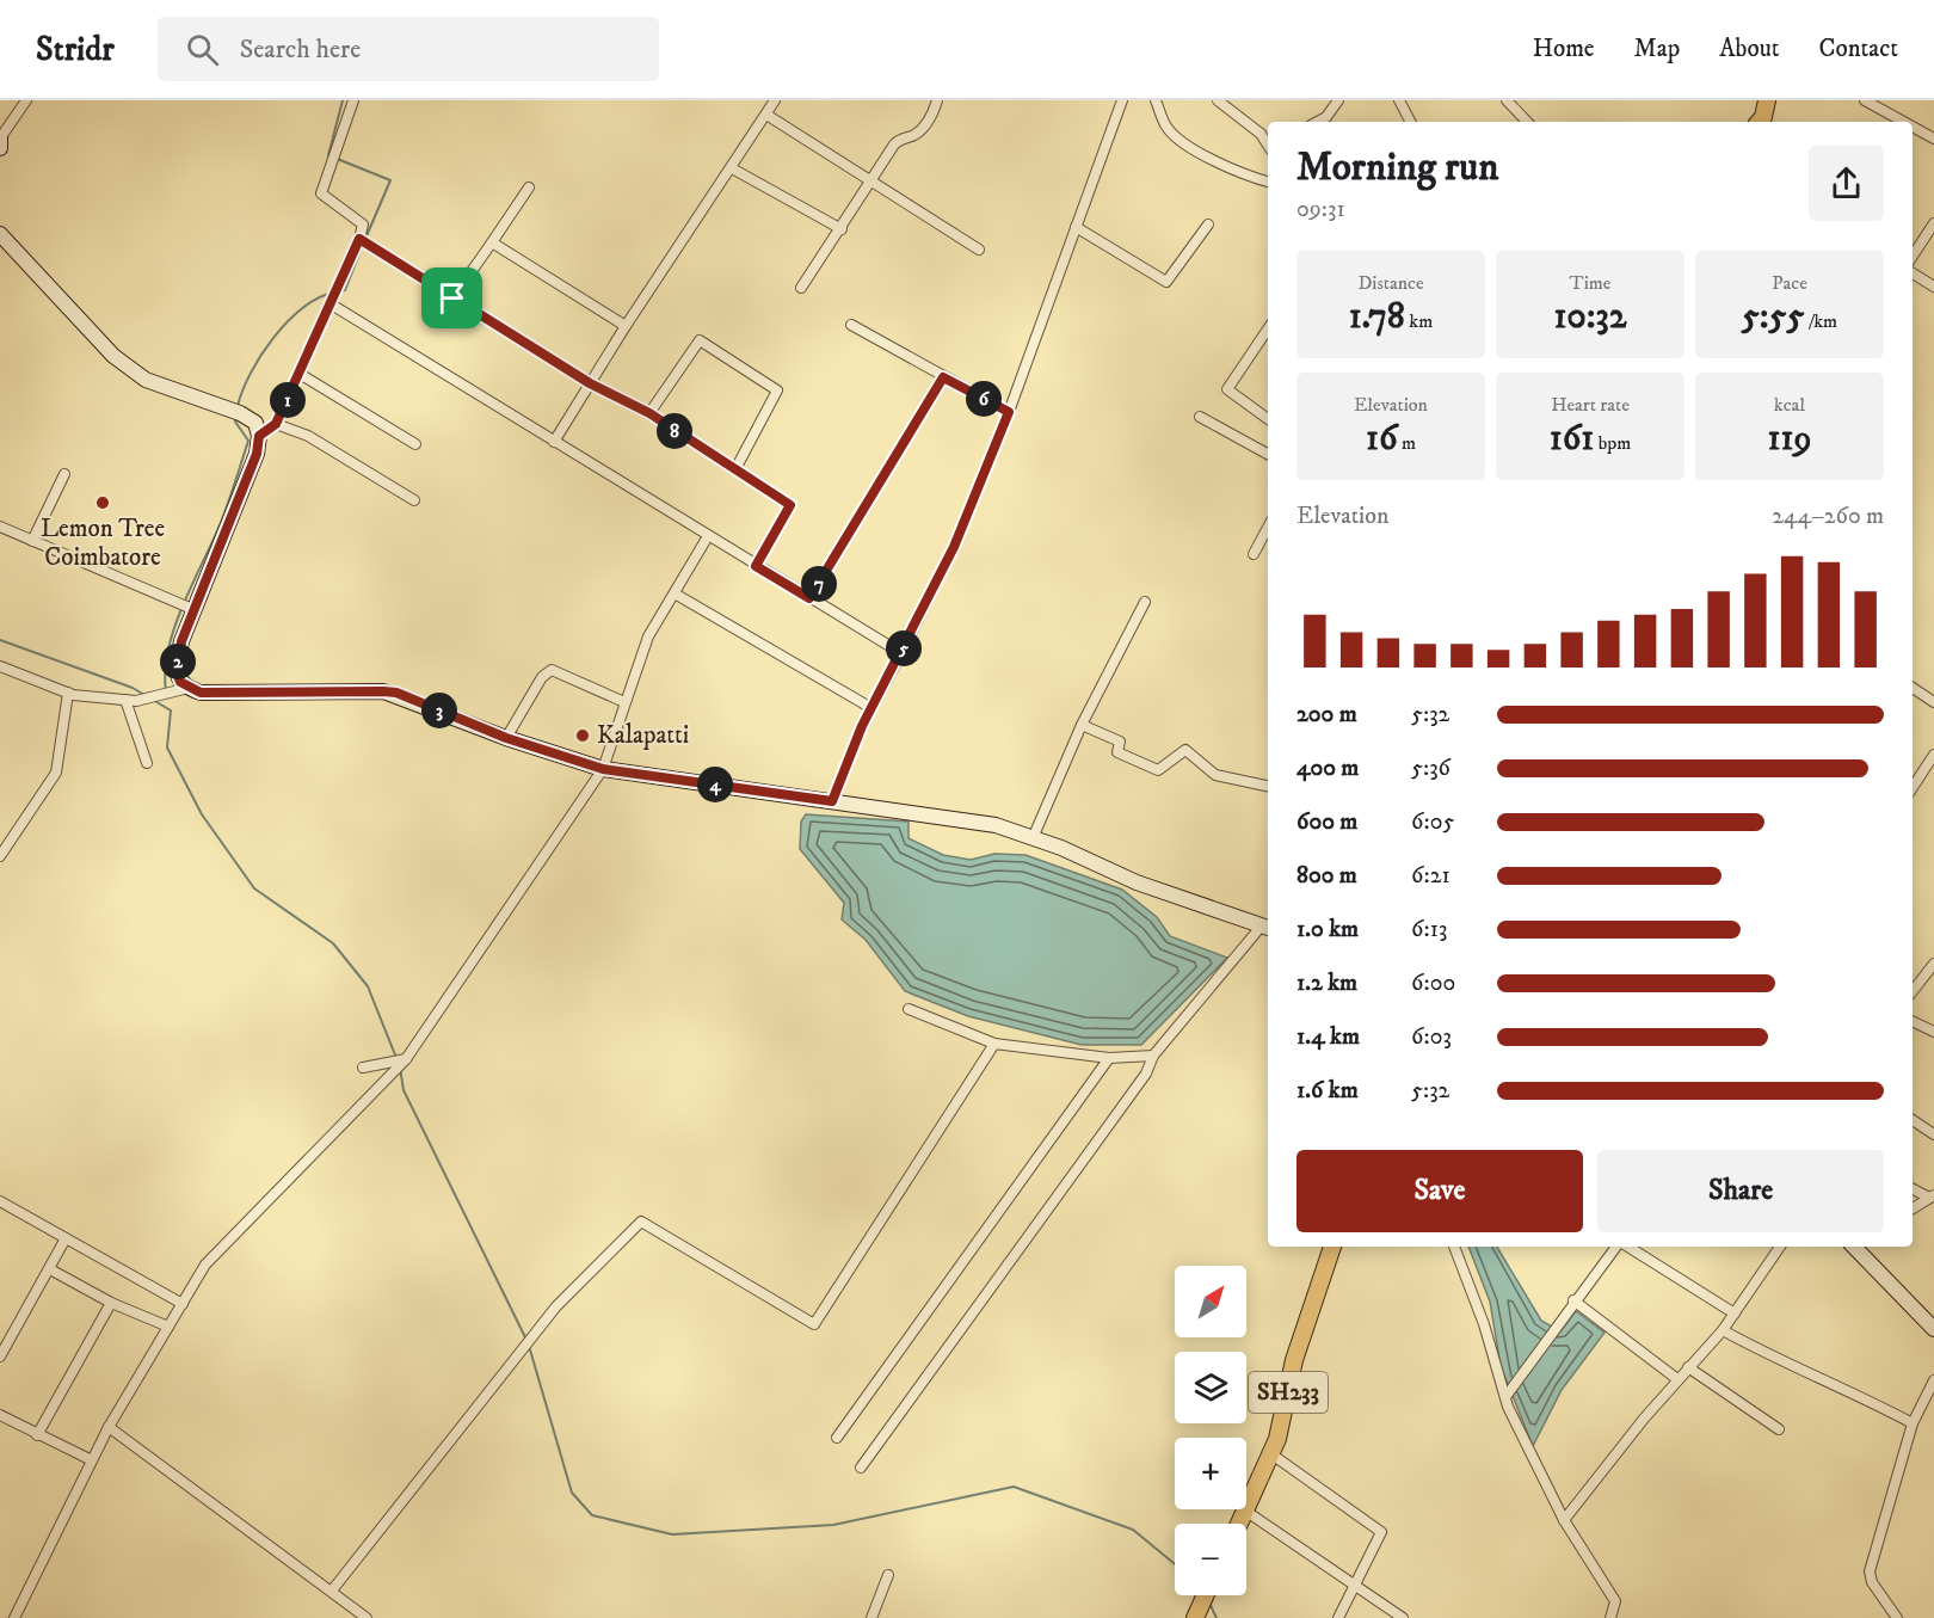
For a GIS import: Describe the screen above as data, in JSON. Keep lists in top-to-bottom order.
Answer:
{
  "streets": {
    "main road": ["SH233"]
  },
  "places": ["Lemon Tree Coimbatore", "Kalapatti"],
  "north": "top right",
  "page": {
    "header": "Stridr",
    "search": "Search here",
    "nav": [
      "Home",
      "Map",
      "About",
      "Contact"
    ],
    "heading": ["Morning run", "09:31"],
    "stats": [
      ["Distance", "1.78 km"],
      ["Time", "10:32"],
      ["Pace", "5:55 /km"],
      ["Elevation", "16 m"],
      ["Heart rate", "161 bpm"],
      ["kcal", "119"]
    ],
    "pins": [
      "6",
      "1",
      "8",
      "7",
      "5",
      "2",
      "3",
      "4"
    ],
    "chart": ["Elevation", "244–260 m"],
    "list": [
      {
        "name": "200 m",
        "note": "5:32"
      },
      {
        "name": "400 m",
        "note": "5:36"
      },
      {
        "name": "600 m",
        "note": "6:05"
      },
      {
        "name": "800 m",
        "note": "6:21"
      },
      {
        "name": "1.0 km",
        "note": "6:13"
      },
      {
        "name": "1.2 km",
        "note": "6:00"
      },
      {
        "name": "1.4 km",
        "note": "6:03"
      },
      {
        "name": "1.6 km",
        "note": "5:32"
      }
    ],
    "buttons": ["Save", "Share"],
    "map_buttons": ["+", "−"]
  }
}
